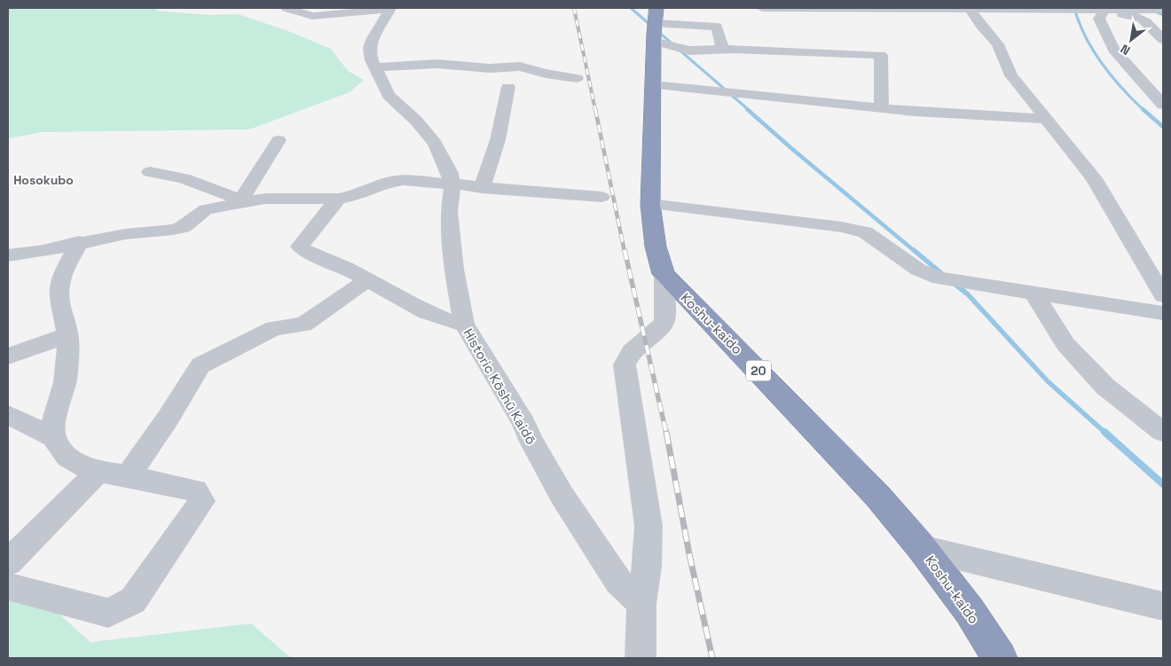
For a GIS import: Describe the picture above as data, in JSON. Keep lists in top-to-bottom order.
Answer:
{
  "streets": {
    "highway": ["Koshu-kaido", "20"],
    "street": ["Historic Kōshū Kaidō"]
  },
  "districts": ["Hosokubo"],
  "north": "bottom left"
}
